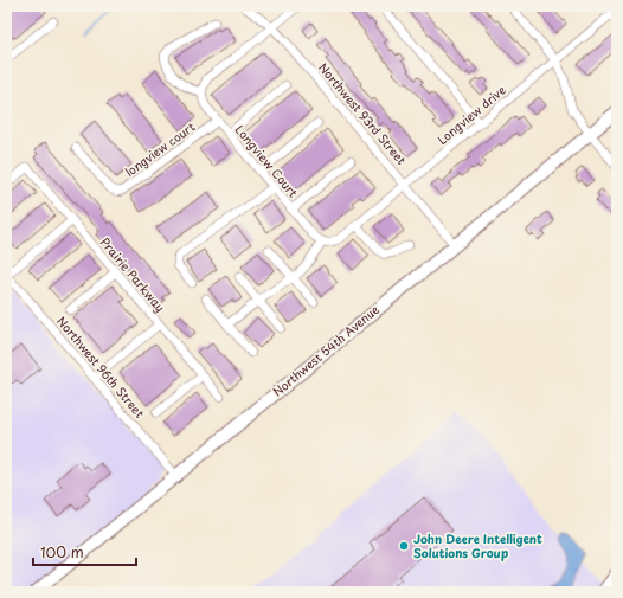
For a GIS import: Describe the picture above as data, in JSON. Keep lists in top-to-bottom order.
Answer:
{
  "streets": {
    "street": [
      "Northwest 93rd Street",
      "Longview drive",
      "longview court",
      "Longview Court",
      "Prairie Parkway",
      "Northwest 54th Avenue",
      "Northwest 96th Street"
    ]
  },
  "crossings": [
    ["Northwest 93rd Street", "Longview drive"],
    ["Northwest 93rd Street", "Northwest 54th Avenue"],
    ["Longview drive", "Longview Court"],
    ["longview court", "Longview Court"],
    ["Northwest 54th Avenue", "Northwest 96th Street"]
  ],
  "places": ["John Deere Intelligent Solutions Group"],
  "scale_bar": "100 m"
}
